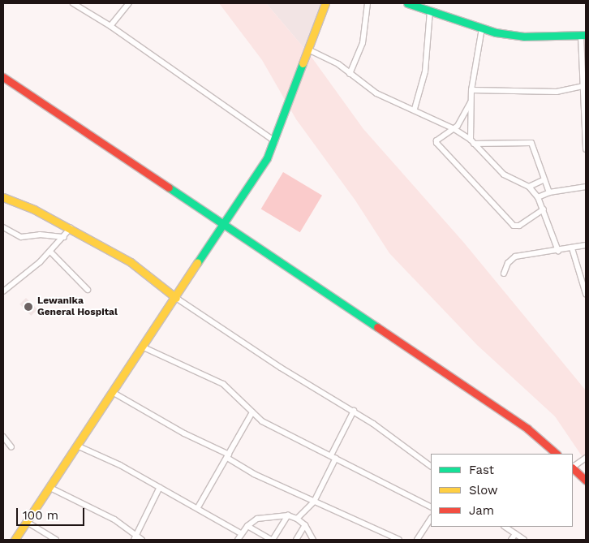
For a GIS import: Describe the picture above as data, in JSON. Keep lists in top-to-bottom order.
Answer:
{
  "places": ["Lewanika General Hospital"],
  "legend": ["Fast", "Slow", "Jam"],
  "scale_bar": "100 m"
}
